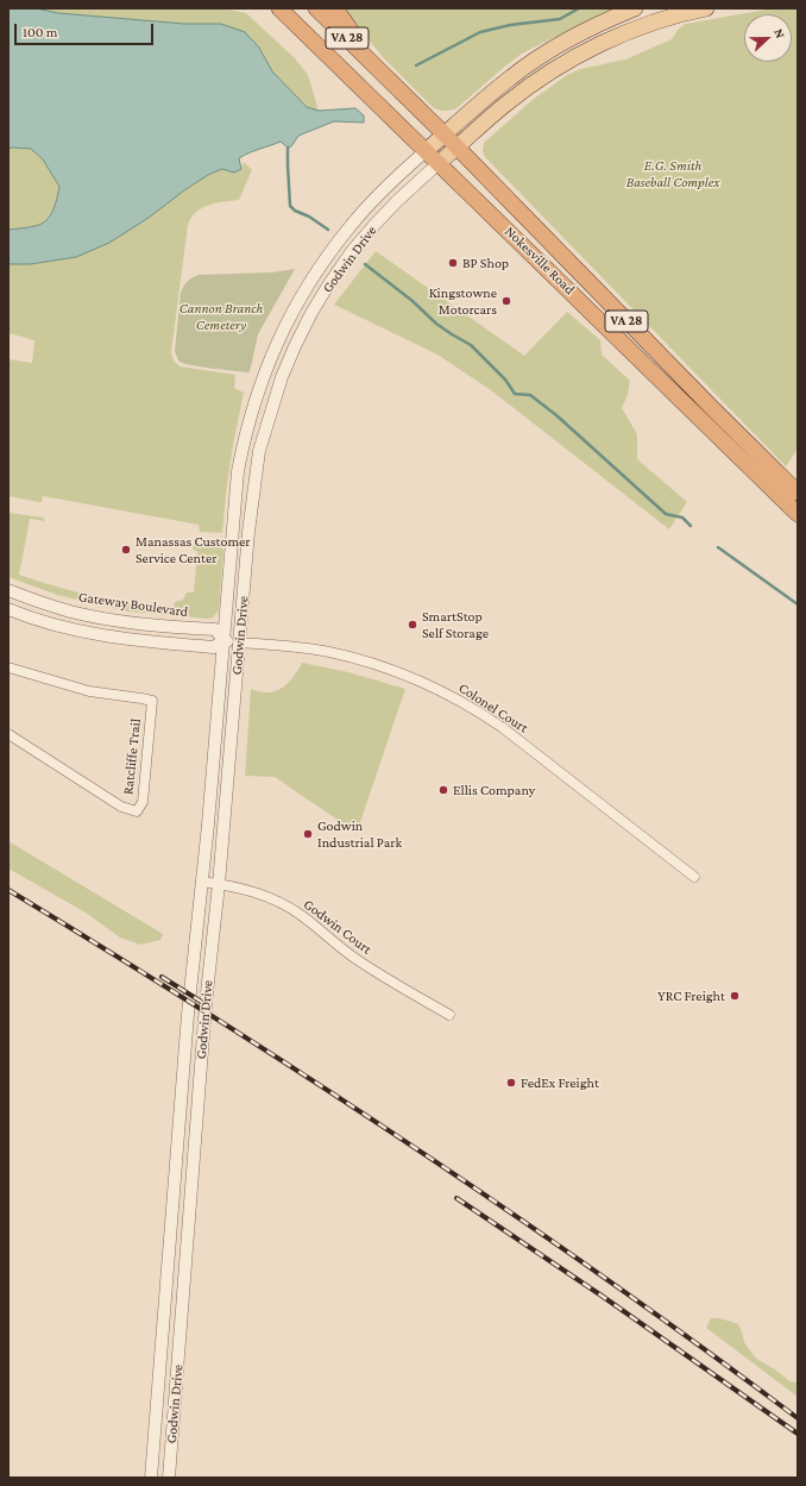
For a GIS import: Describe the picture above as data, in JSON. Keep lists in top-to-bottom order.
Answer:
{
  "streets": {
    "highway": ["VA 28", "Nokesville Road"],
    "main road": ["Godwin Drive"],
    "street": [
      "Gateway Boulevard",
      "Colonel Court",
      "Ratcliffe Trail",
      "Godwin Court"
    ]
  },
  "crossings": [
    ["Godwin Drive", "Nokesville Road"],
    ["Godwin Drive", "Gateway Boulevard"],
    ["Godwin Drive", "Colonel Court"],
    ["Godwin Drive", "Godwin Court"],
    ["Gateway Boulevard", "Colonel Court"]
  ],
  "parks": ["E.G. Smith Baseball Complex", "Cannon Branch Cemetery"],
  "places": [
    "BP Shop",
    "Kingstowne Motorcars",
    "Manassas Customer Service Center",
    "SmartStop Self Storage",
    "Ellis Company",
    "Godwin Industrial Park",
    "YRC Freight",
    "FedEx Freight"
  ],
  "scale_bar": "100 m",
  "north": "right"
}
